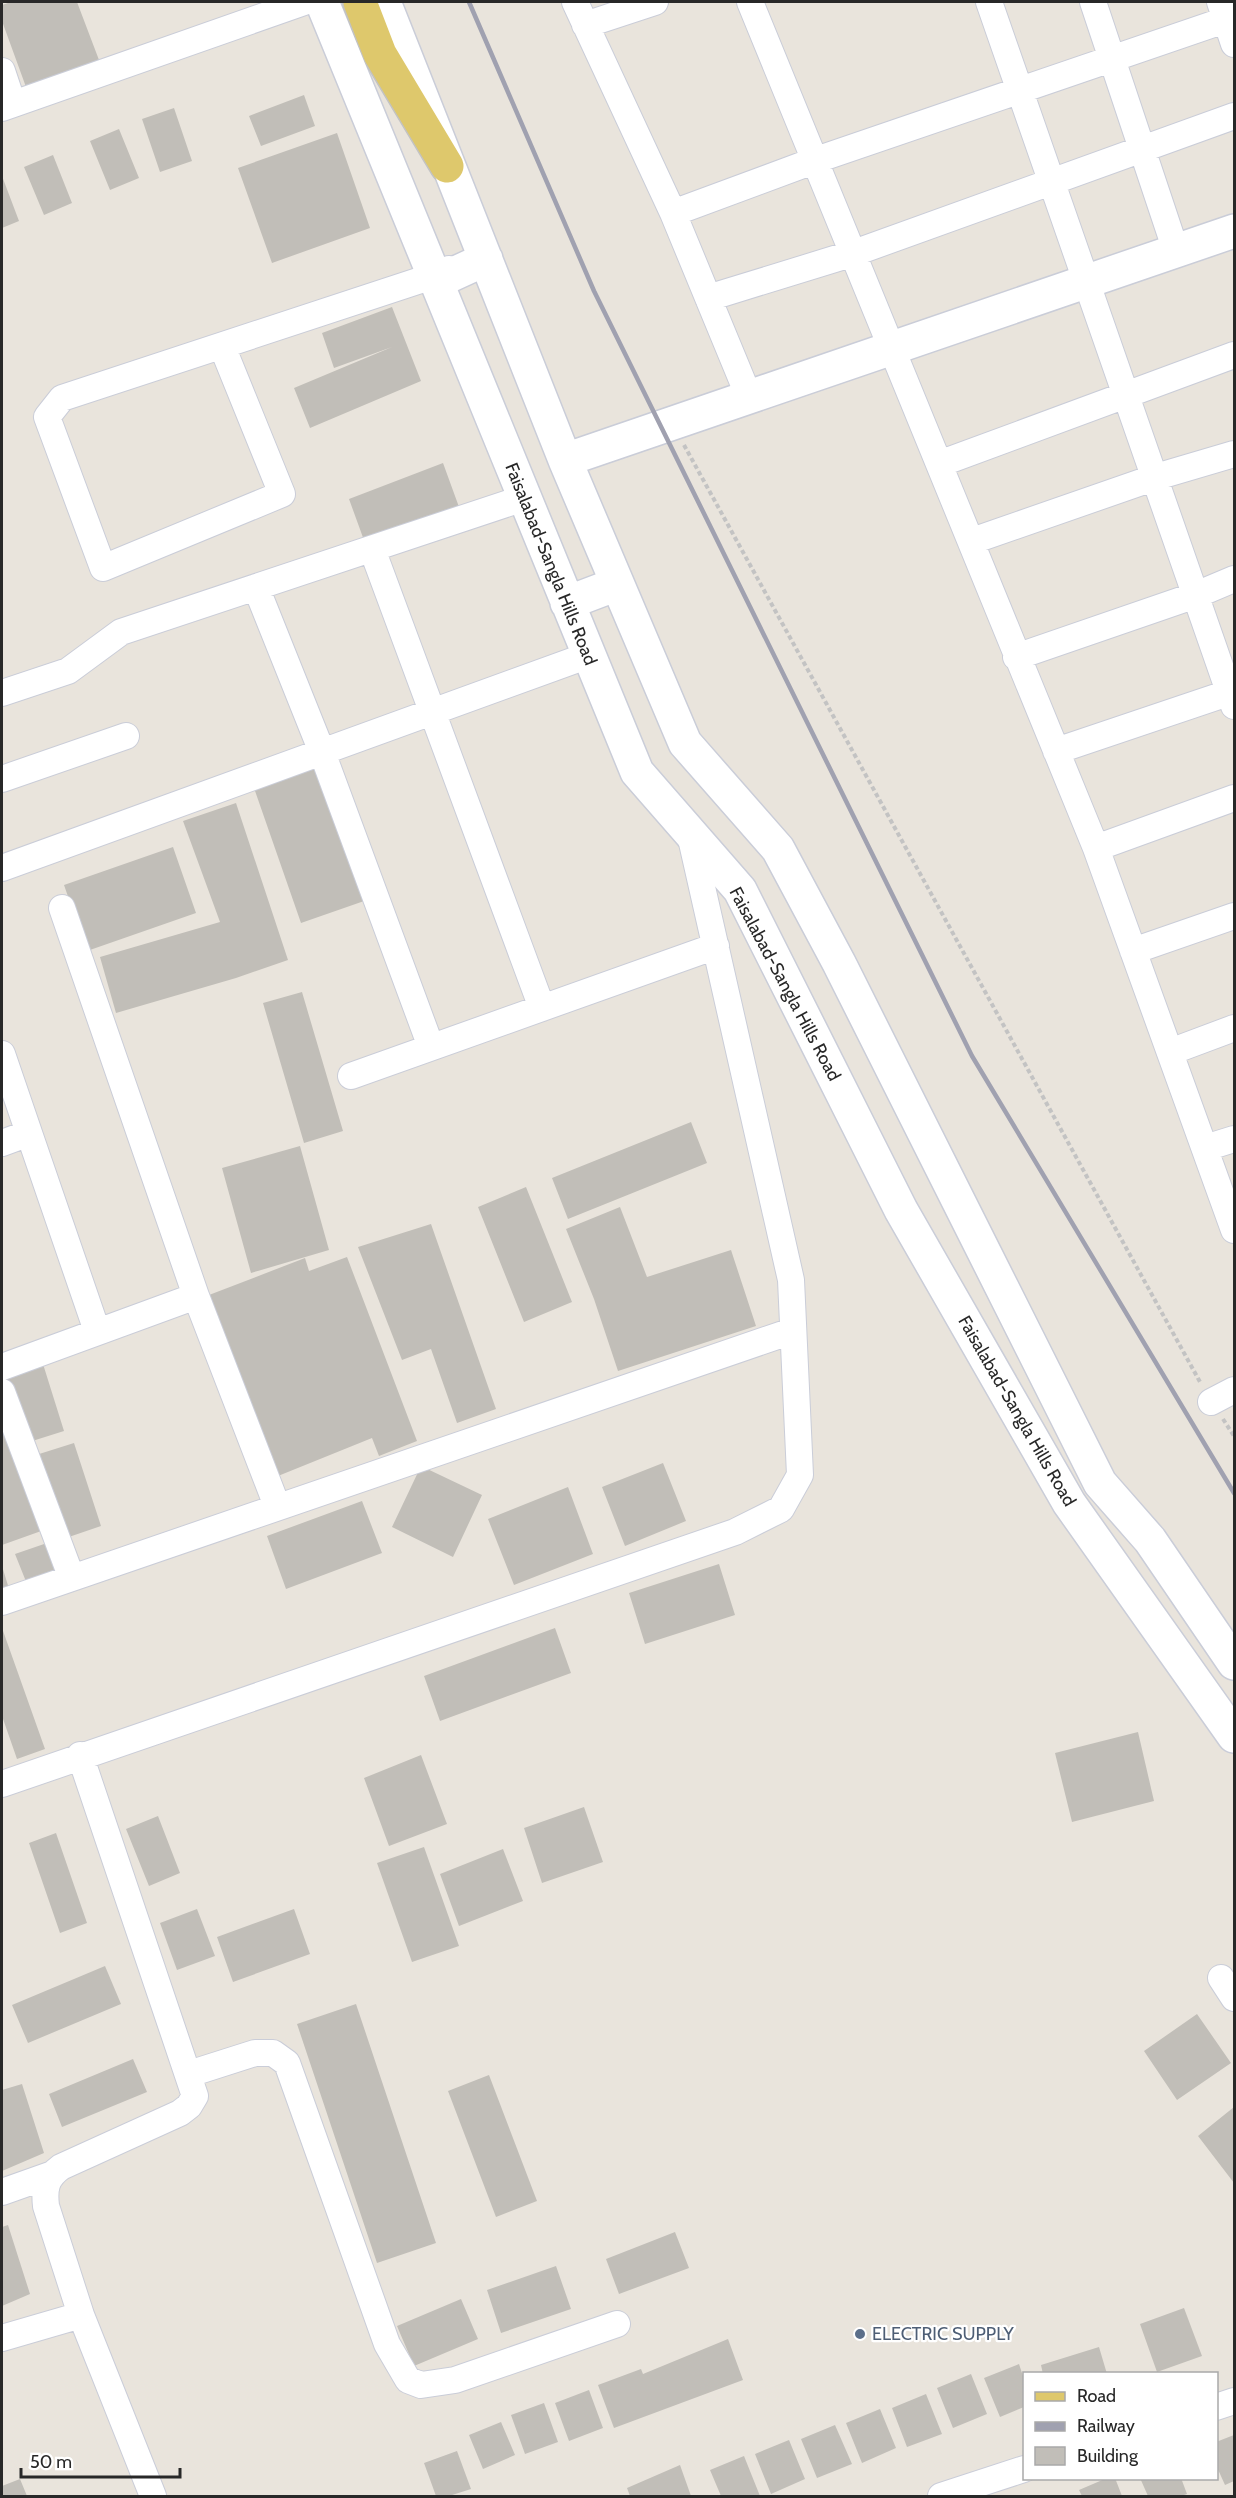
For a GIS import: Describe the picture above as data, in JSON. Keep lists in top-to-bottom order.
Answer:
{
  "streets": {
    "main road": ["Faisalabad-Sangla Hills Road"]
  },
  "places": ["ELECTRIC SUPPLY"],
  "legend": ["Road", "Railway", "Building"],
  "scale_bar": "50 m"
}
